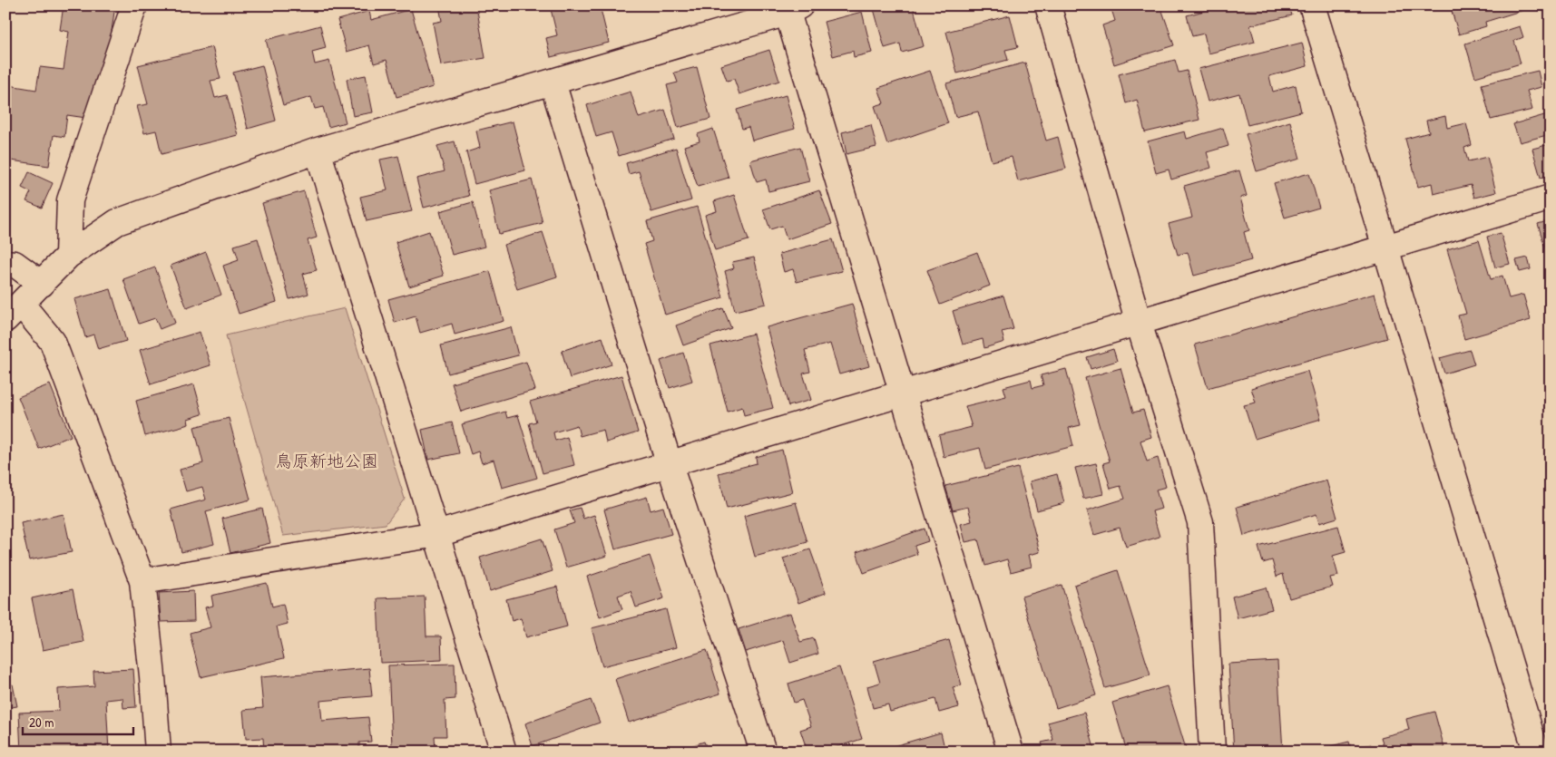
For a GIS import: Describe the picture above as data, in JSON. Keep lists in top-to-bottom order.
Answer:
{
  "parks": ["鳥原新地公園"],
  "scale_bar": "20 m"
}
